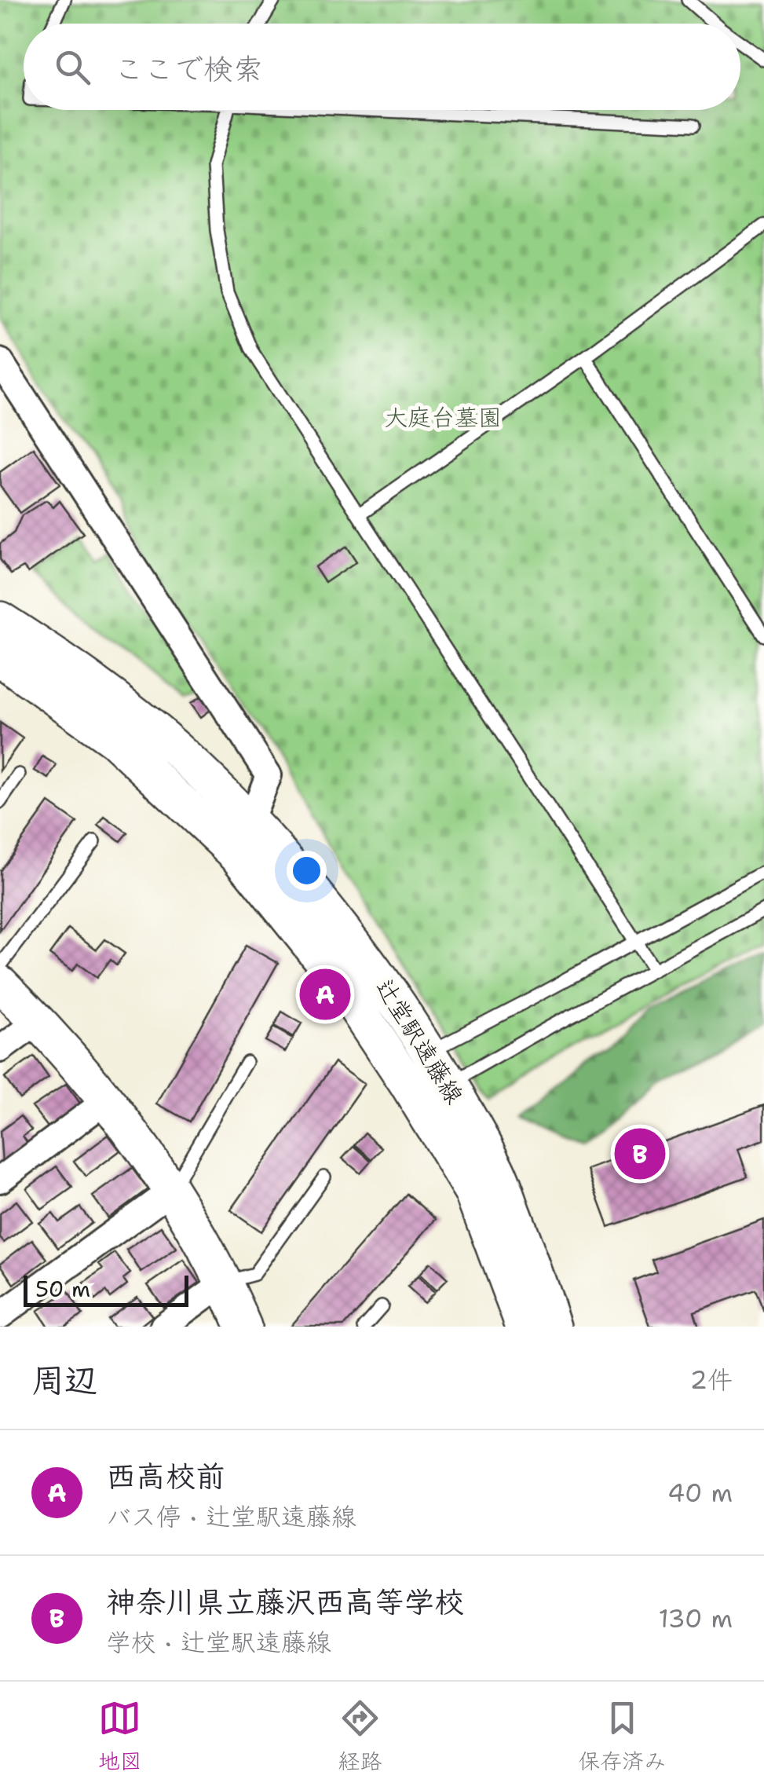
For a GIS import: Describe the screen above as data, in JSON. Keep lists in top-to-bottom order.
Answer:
{
  "streets": {
    "street": ["辻堂駅遠藤線"]
  },
  "parks": ["大庭台墓園"],
  "scale_bar": "50 m",
  "page": {
    "search": "ここで検索",
    "pins": ["A", "B"],
    "scale": "50 m",
    "heading": ["周辺", "2件"],
    "list": [
      {
        "mark": "A",
        "name": "西高校前",
        "note": "バス停 · 辻堂駅遠藤線",
        "value": "40 m"
      },
      {
        "mark": "B",
        "name": "神奈川県立藤沢西高等学校",
        "note": "学校 · 辻堂駅遠藤線",
        "value": "130 m"
      }
    ],
    "nav": ["地図", "経路", "保存済み"]
  }
}
